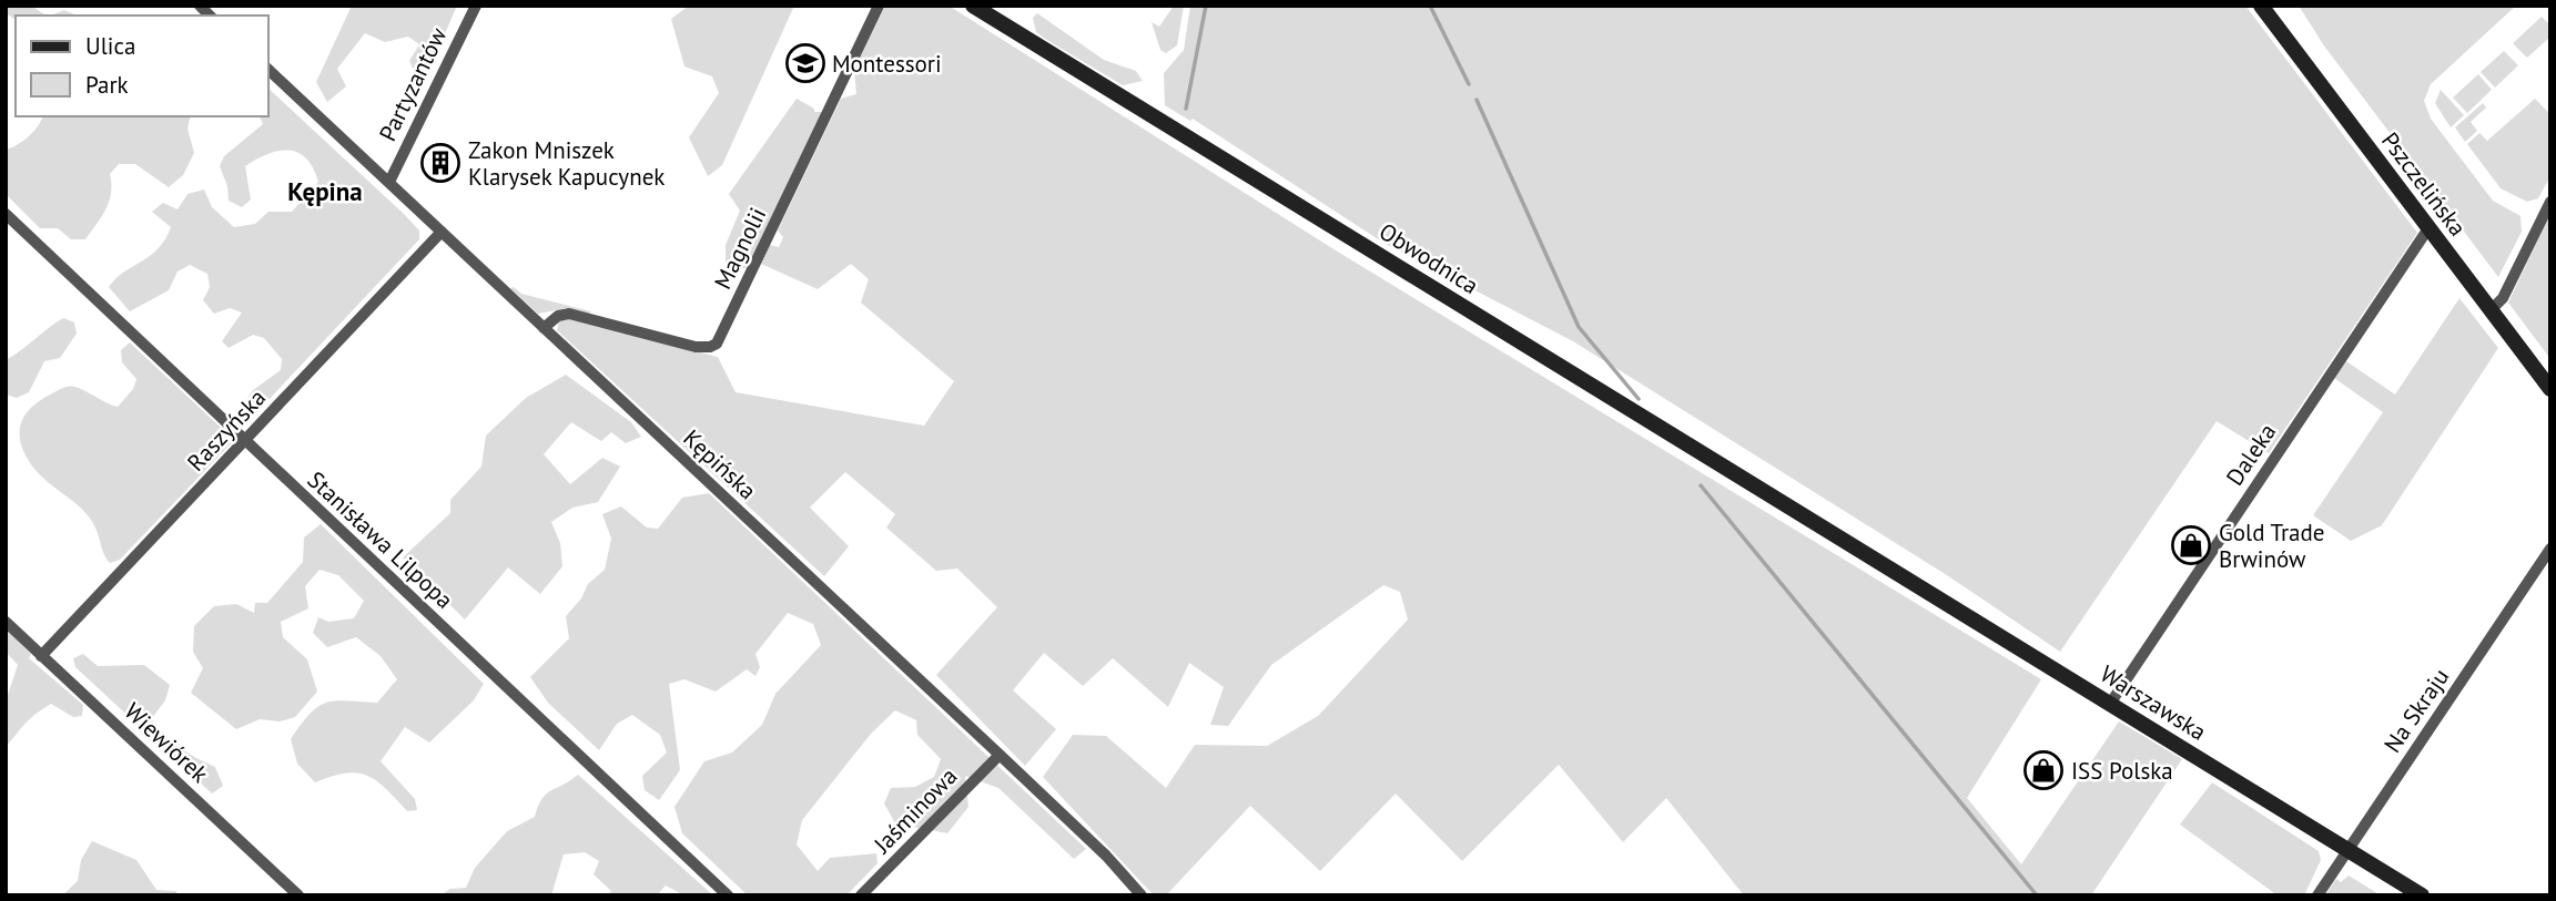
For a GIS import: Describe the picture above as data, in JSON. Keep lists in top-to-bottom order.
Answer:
{
  "streets": {
    "main road": ["Pszczelińska", "Obwodnica", "Warszawska"],
    "street": [
      "Partyzantów",
      "Magnolii",
      "Raszyńska",
      "Daleka",
      "Kępińska",
      "Stanisława Lilpopa",
      "Na Skraju",
      "Wiewiórek",
      "Jaśminowa"
    ]
  },
  "crossings": [
    ["Partyzantów", "Kępińska"],
    ["Pszczelińska", "Daleka"],
    ["Magnolii", "Kępińska"],
    ["Obwodnica", "Warszawska"],
    ["Raszyńska", "Kępińska"],
    ["Raszyńska", "Stanisława Lilpopa"],
    ["Raszyńska", "Wiewiórek"],
    ["Daleka", "Warszawska"],
    ["Kępińska", "Jaśminowa"],
    ["Warszawska", "Na Skraju"]
  ],
  "districts": ["Kępina"],
  "places": {
    "school or university": ["Montessori"],
    "building": ["Zakon Mniszek Klarysek Kapucynek"],
    "shop": ["Gold Trade Brwinów", "ISS Polska"]
  },
  "legend": ["Ulica", "Park"]
}
